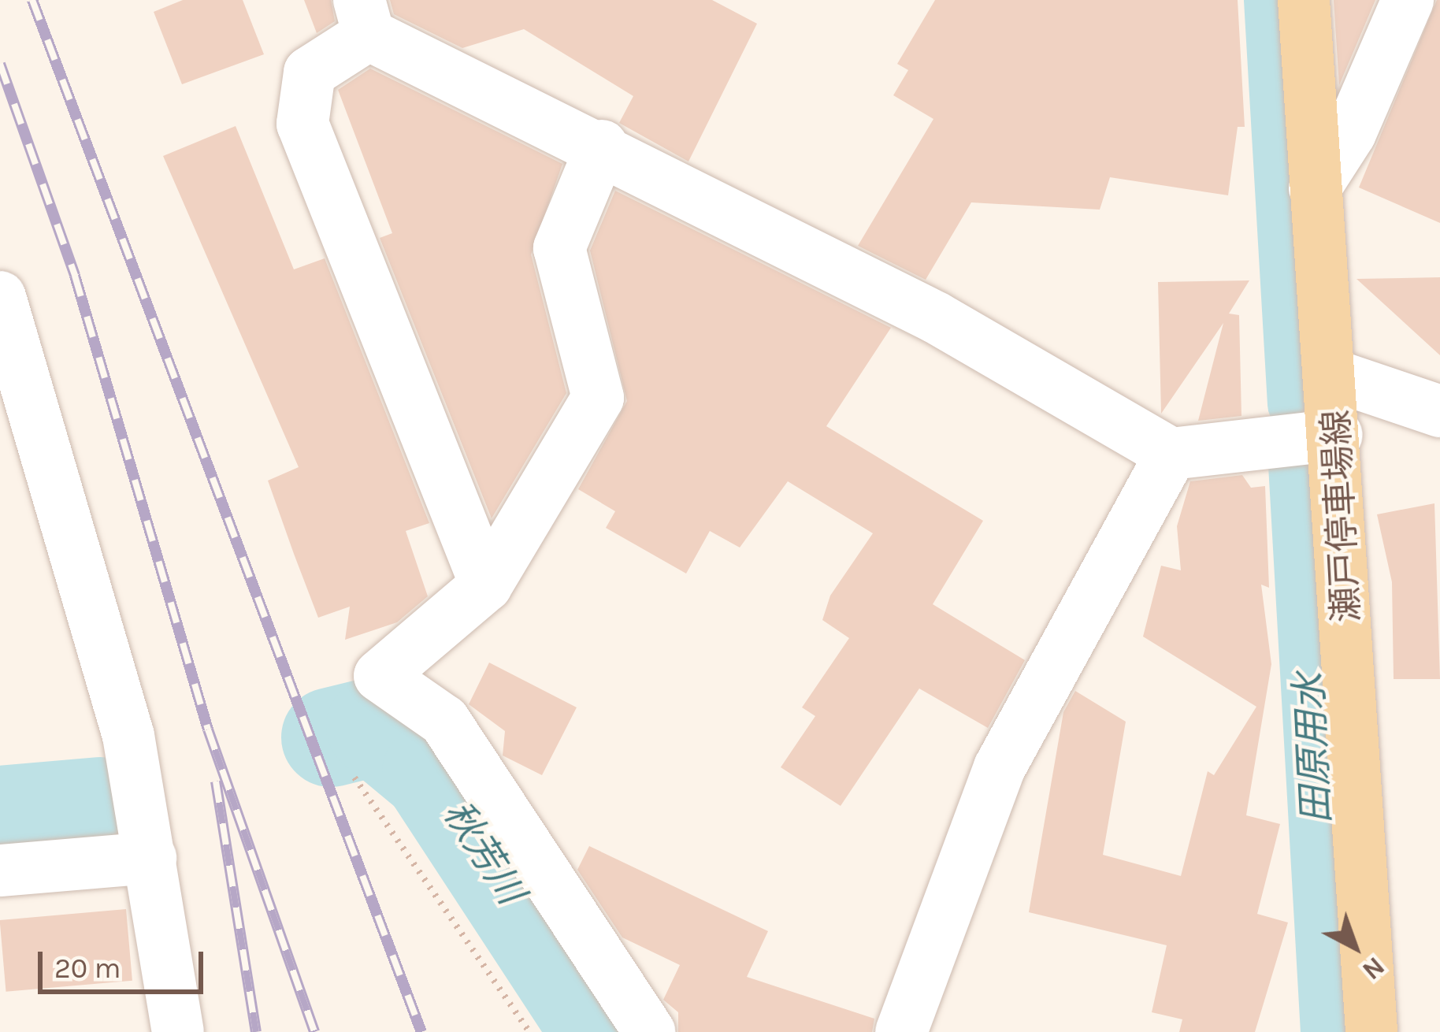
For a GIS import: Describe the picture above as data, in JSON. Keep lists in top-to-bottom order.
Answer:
{
  "streets": {
    "main road": ["瀬戸停車場線"]
  },
  "water": ["田原用水", "秋芳川"],
  "scale_bar": "20 m",
  "north": "bottom right"
}
